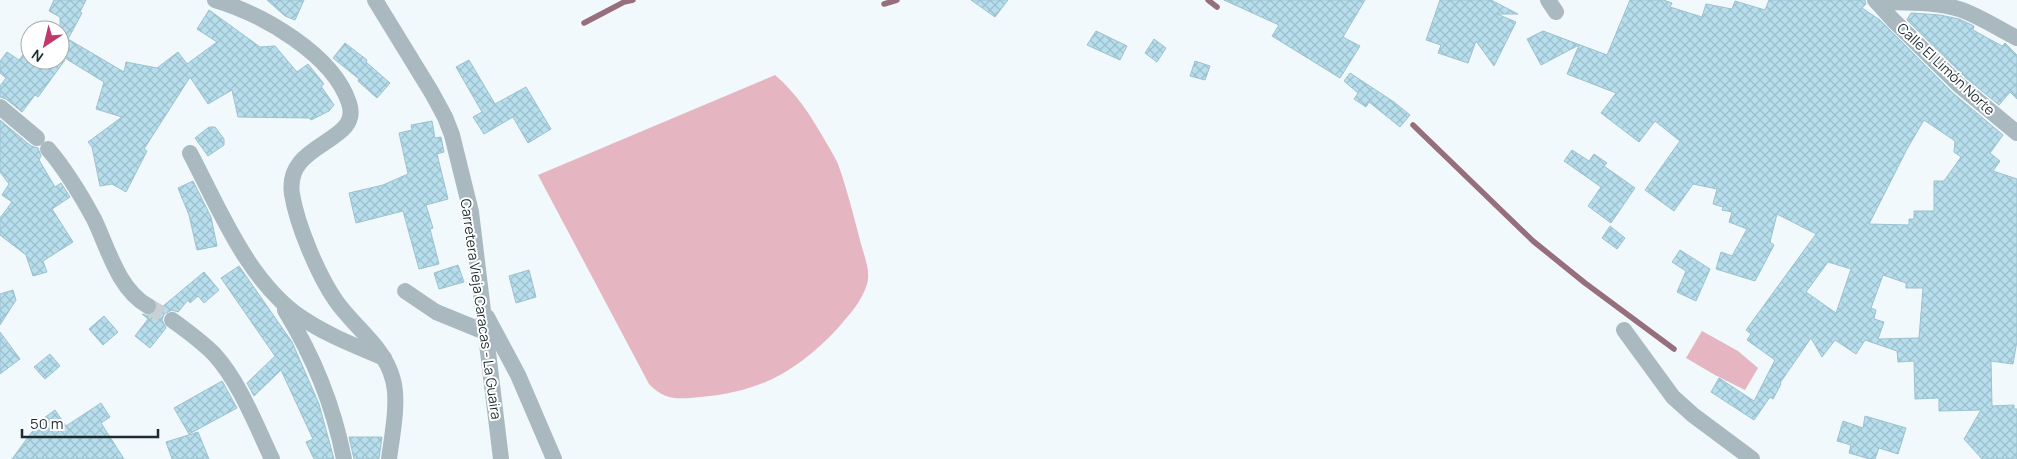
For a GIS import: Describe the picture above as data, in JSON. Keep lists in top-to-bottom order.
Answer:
{
  "streets": {
    "street": ["Calle El Limón Norte", "Carretera Vieja Caracas - La Guaira"]
  },
  "scale_bar": "50 m",
  "north": "bottom left"
}
